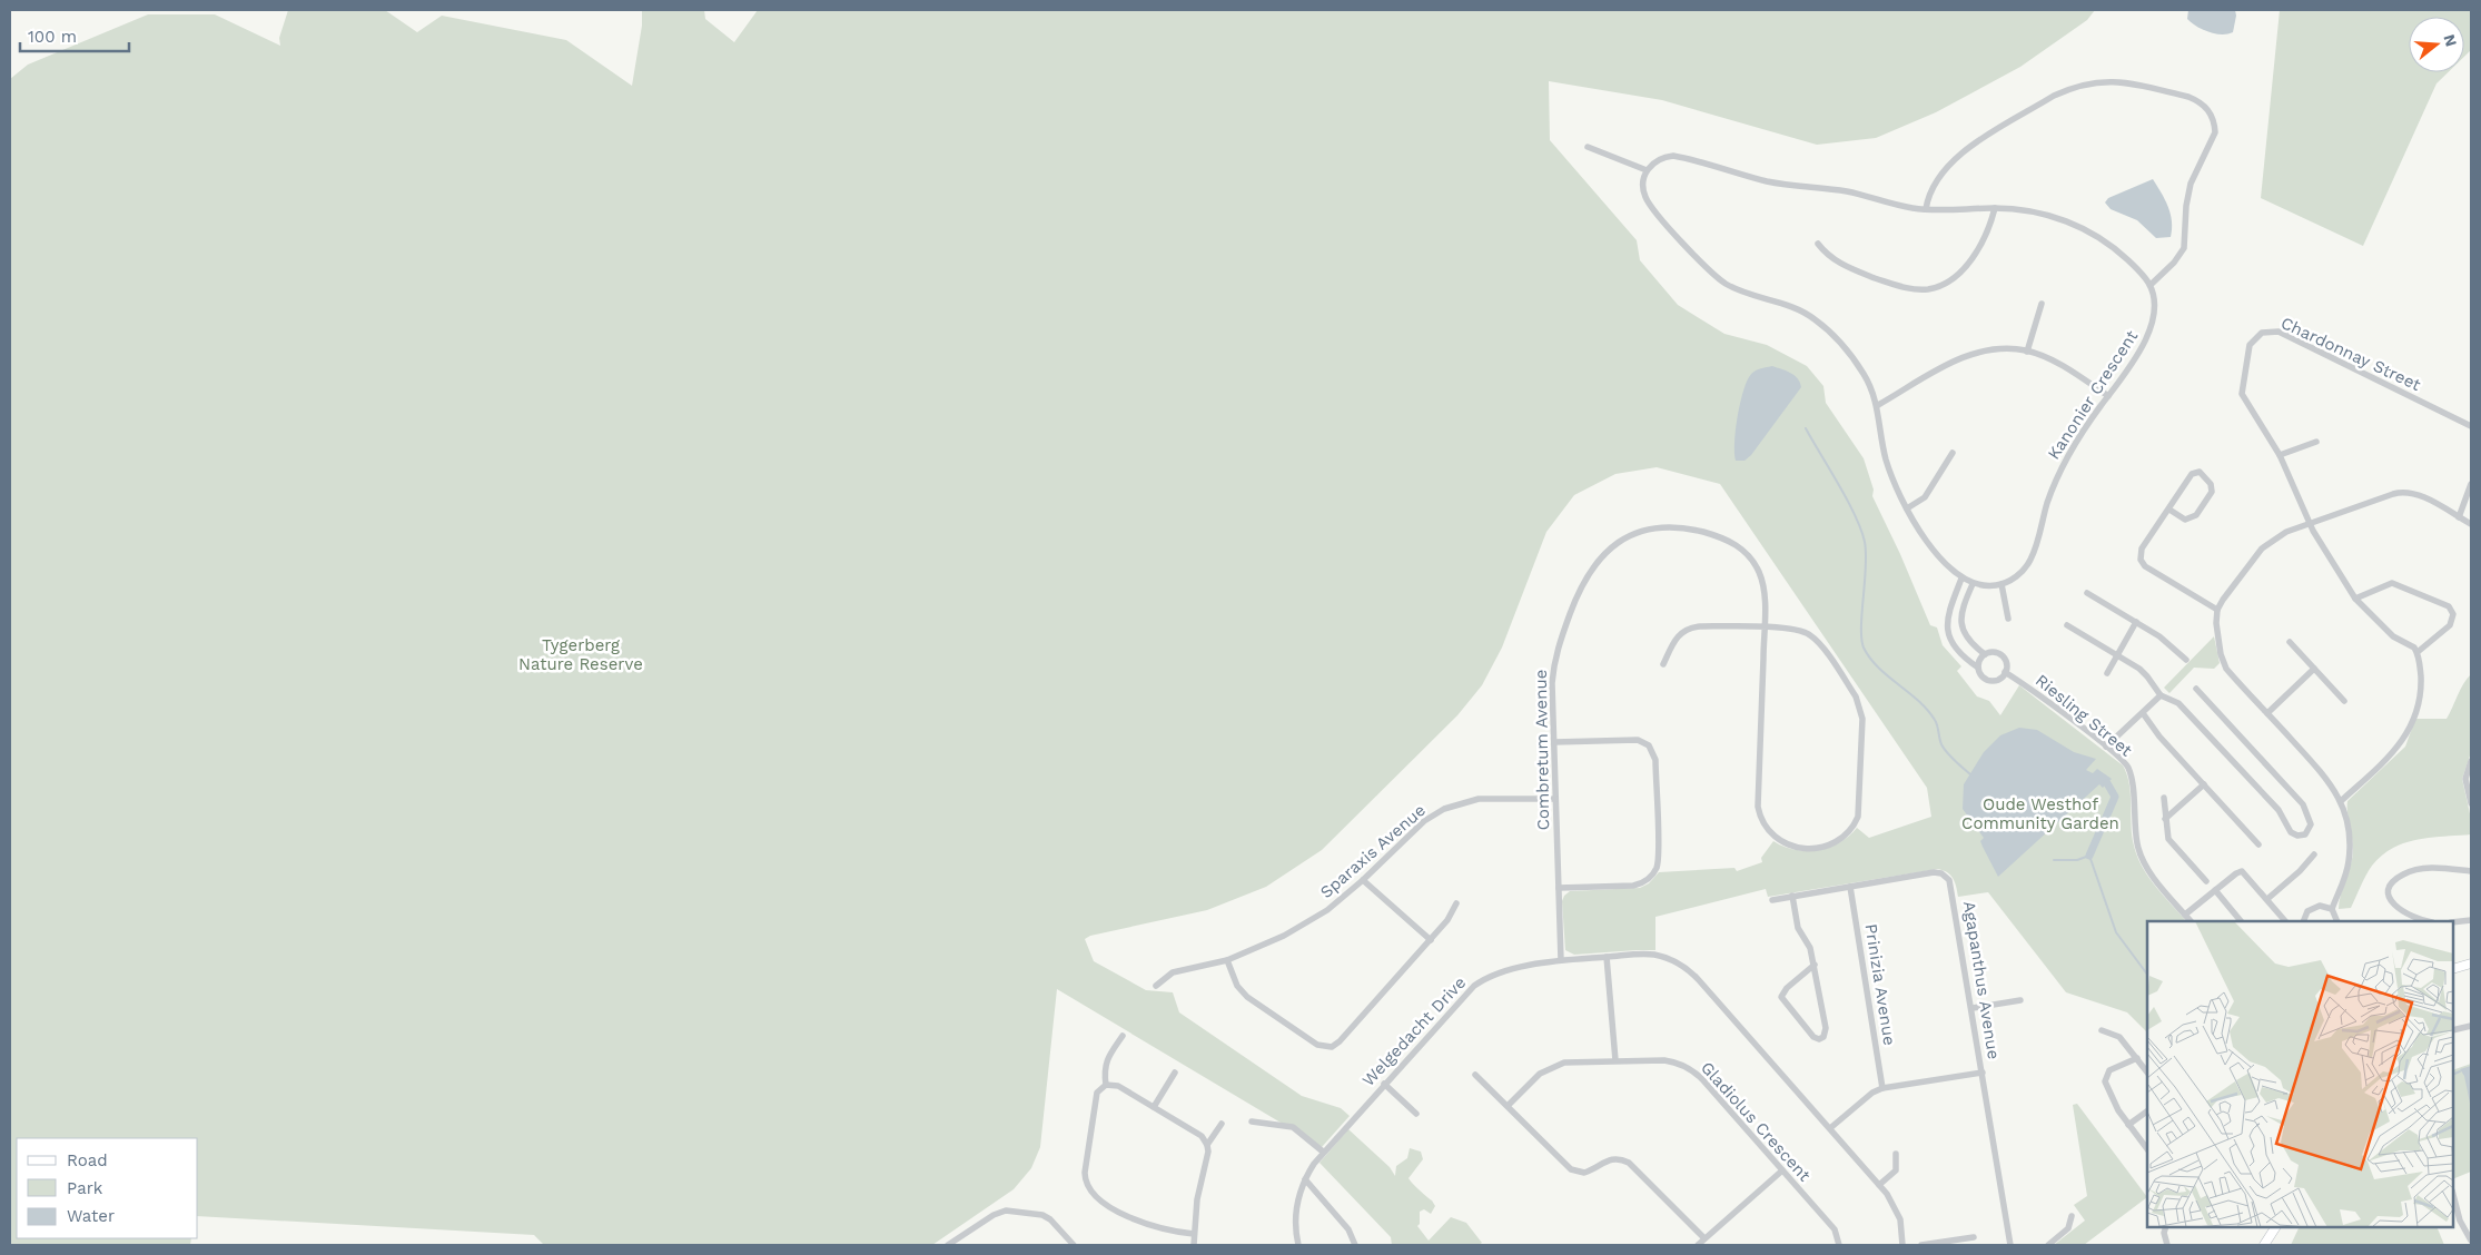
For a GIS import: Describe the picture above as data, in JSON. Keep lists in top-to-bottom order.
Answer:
{
  "streets": {
    "street": [
      "Chardonnay Street",
      "Kanonier Crescent",
      "Riesling Street",
      "Combretum Avenue",
      "Sparaxis Avenue",
      "Agapanthus Avenue",
      "Prinizia Avenue",
      "Welgedacht Drive",
      "Gladiolus Crescent"
    ]
  },
  "crossings": [
    ["Combretum Avenue", "Sparaxis Avenue"],
    ["Combretum Avenue", "Welgedacht Drive"],
    ["Agapanthus Avenue", "Prinizia Avenue"]
  ],
  "parks": ["Tygerberg Nature Reserve", "Oude Westhof Community Garden"],
  "legend": ["Road", "Park", "Water"],
  "scale_bar": "100 m",
  "north": "right"
}
